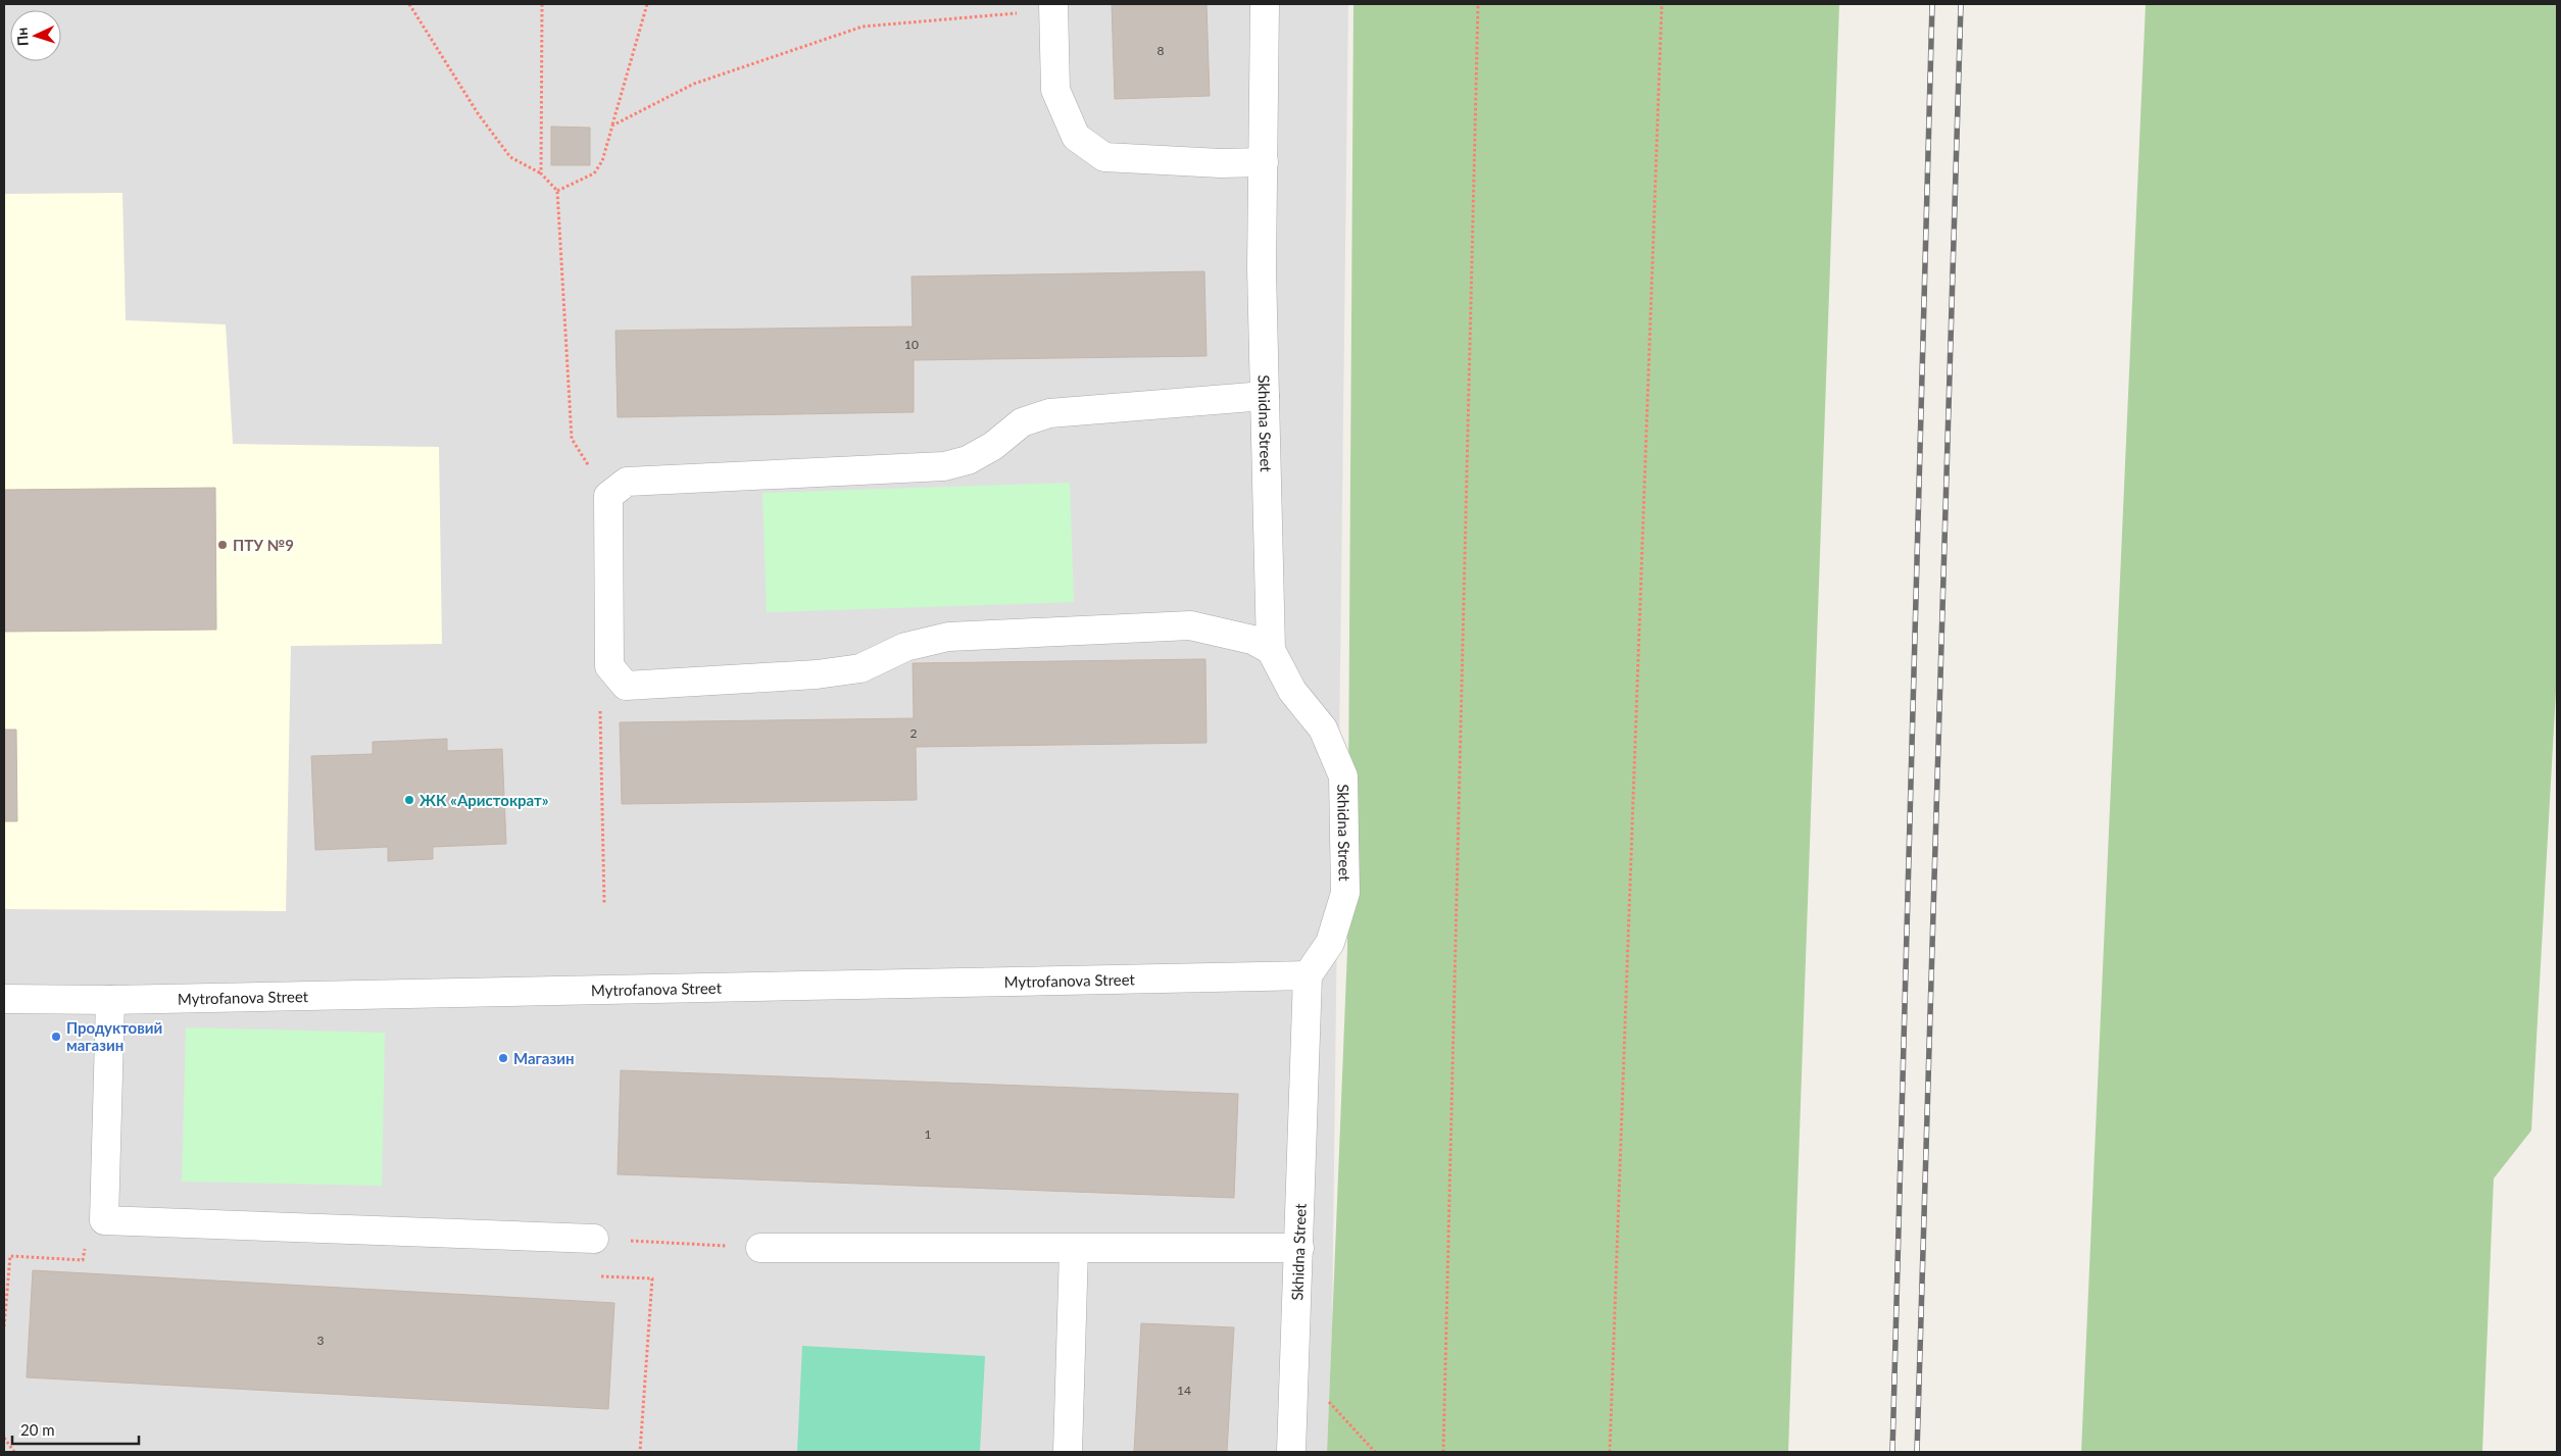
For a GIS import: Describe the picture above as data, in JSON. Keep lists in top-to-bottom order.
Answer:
{
  "streets": {
    "street": ["Skhidna Street", "Mytrofanova Street"]
  },
  "crossings": [
    ["Skhidna Street", "Mytrofanova Street"]
  ],
  "places": [
    "ПТУ №9",
    "ЖК «Аристократ»",
    "Продуктовий магазин",
    "Магазин"
  ],
  "house_numbers": [
    "8",
    "10",
    "2",
    "1",
    "3",
    "14"
  ],
  "scale_bar": "20 m",
  "north": "left"
}
